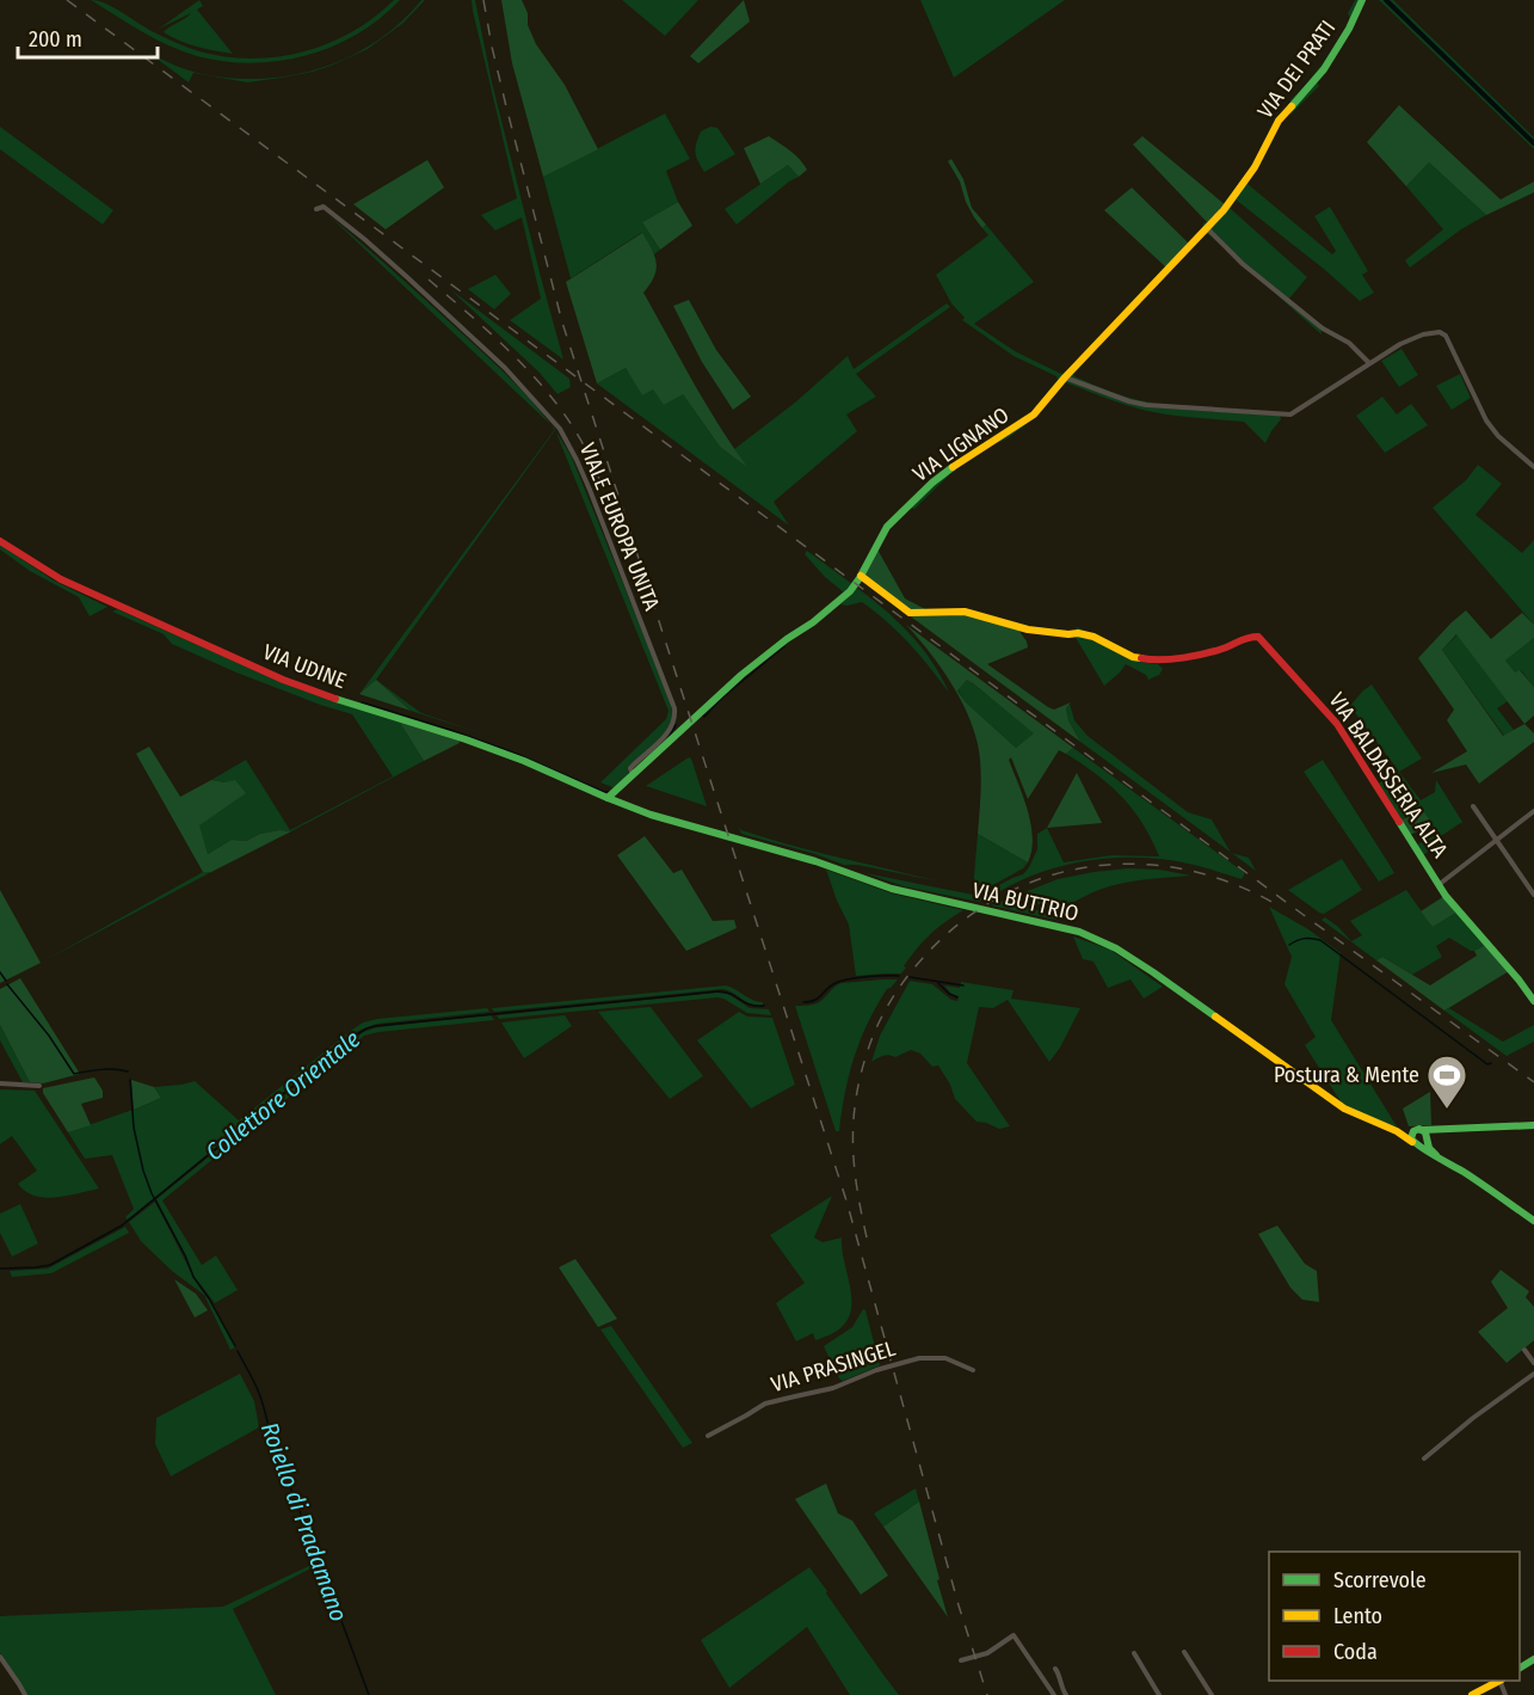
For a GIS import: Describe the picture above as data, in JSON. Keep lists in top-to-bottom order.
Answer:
{
  "streets": {
    "street": [
      "VIA DEI PRATI",
      "VIA LIGNANO",
      "VIALE EUROPA UNITA",
      "VIA UDINE",
      "VIA BALDASSERIA ALTA",
      "VIA BUTTRIO",
      "VIA PRASINGEL"
    ]
  },
  "crossings": [
    ["VIA DEI PRATI", "VIA LIGNANO"],
    ["VIA LIGNANO", "VIALE EUROPA UNITA"],
    ["VIA LIGNANO", "VIA UDINE"],
    ["VIA LIGNANO", "VIA BALDASSERIA ALTA"],
    ["VIA LIGNANO", "VIA BUTTRIO"],
    ["VIA UDINE", "VIA BUTTRIO"]
  ],
  "water": ["Collettore Orientale", "Roiello di Pradamano"],
  "places": {
    "sports": ["Postura & Mente"]
  },
  "legend": ["Scorrevole", "Lento", "Coda"],
  "scale_bar": "200 m"
}
